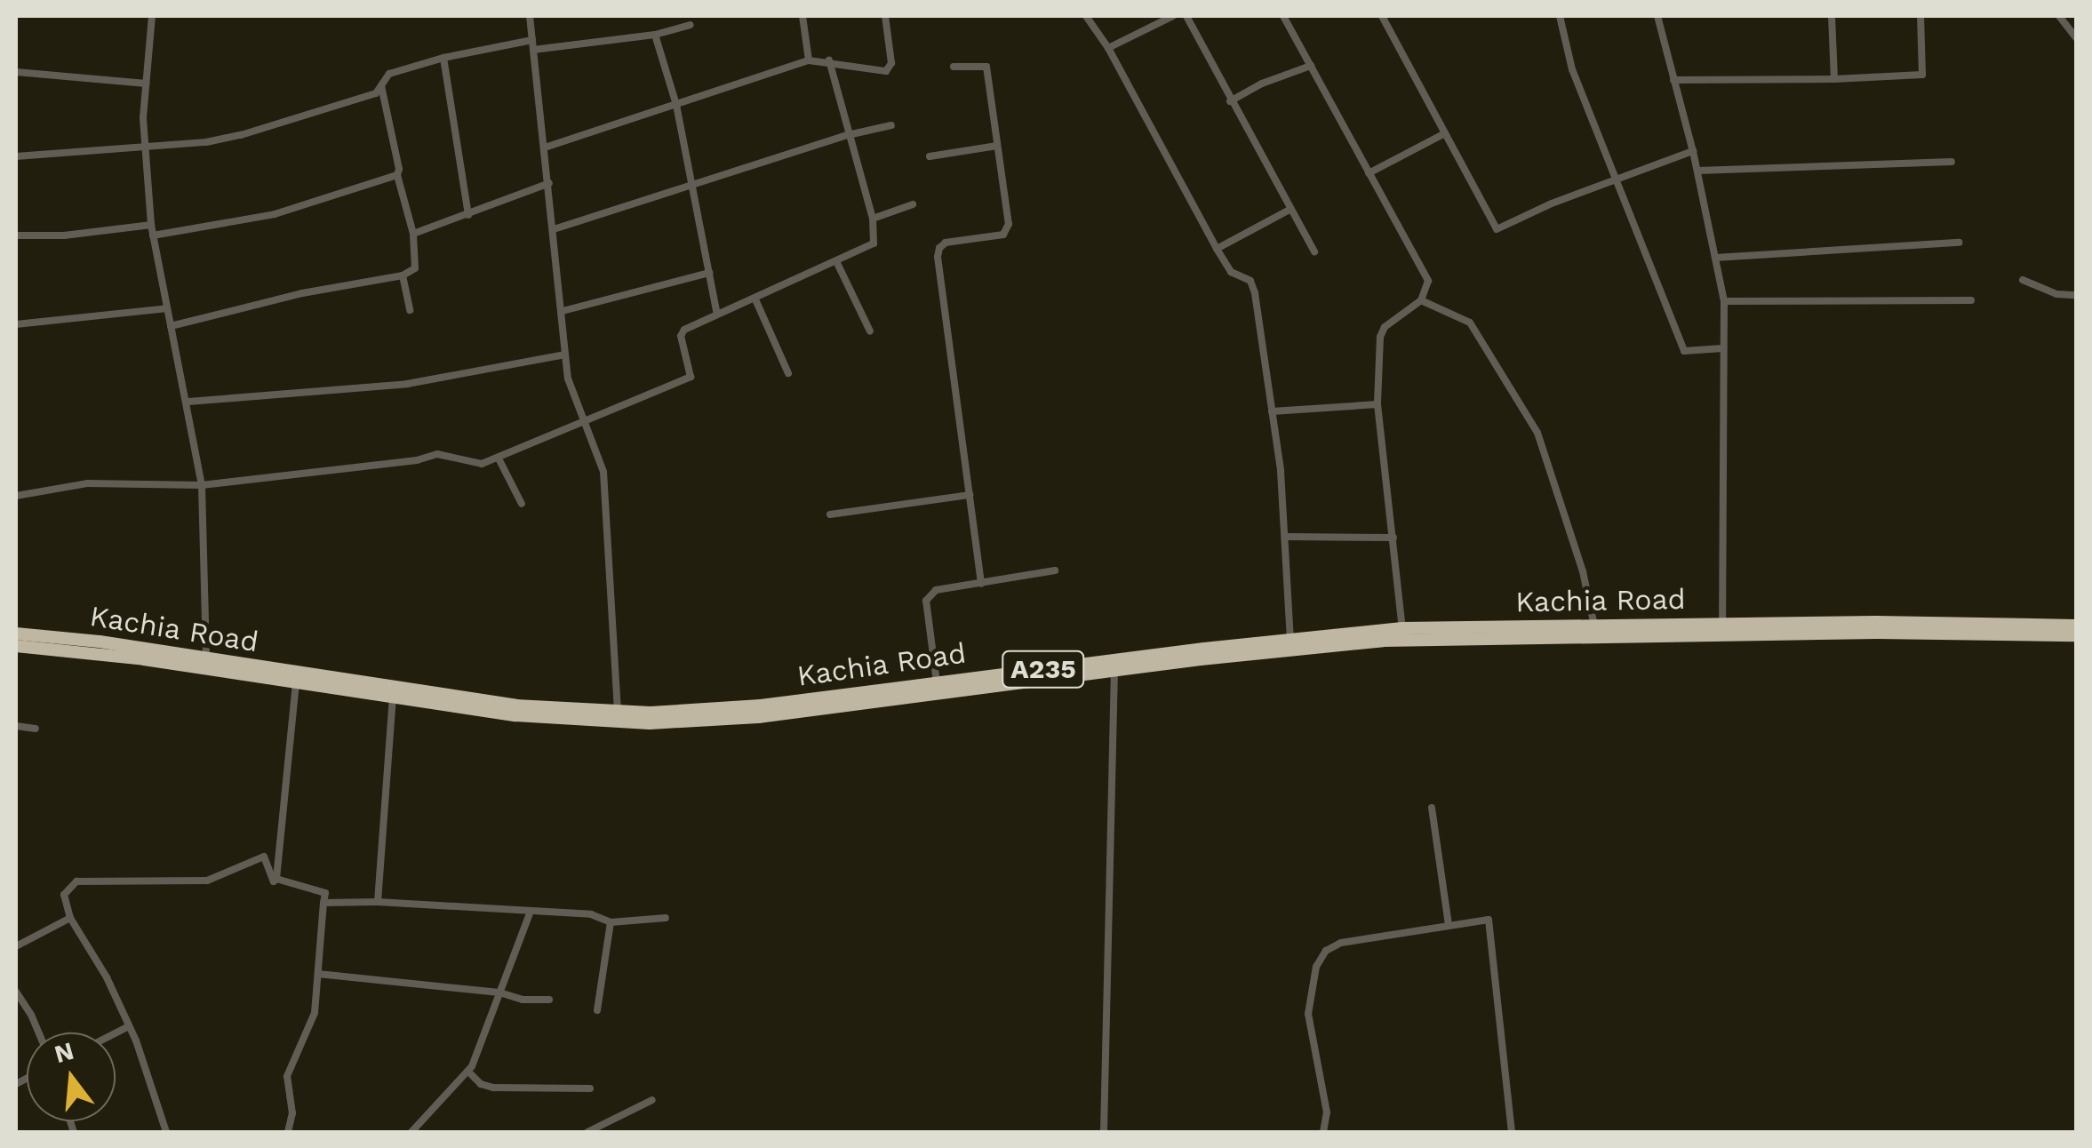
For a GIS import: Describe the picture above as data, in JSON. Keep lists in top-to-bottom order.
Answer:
{
  "streets": {
    "highway": ["Kachia Road", "A235"]
  },
  "north": "top"
}
